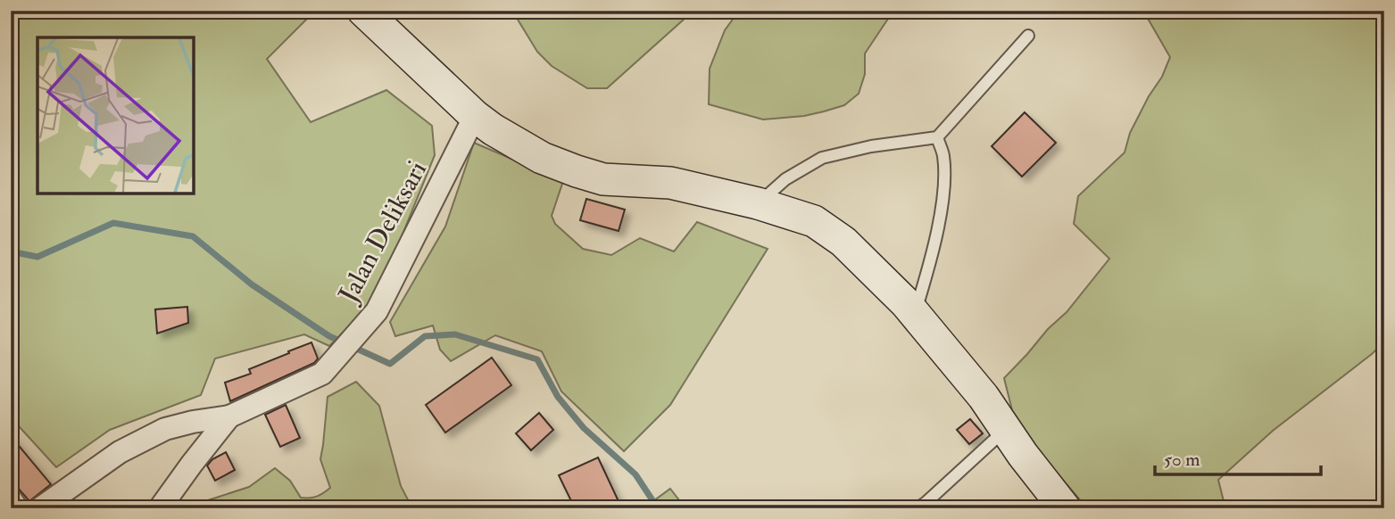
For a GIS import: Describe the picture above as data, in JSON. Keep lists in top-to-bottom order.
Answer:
{
  "streets": {
    "street": ["Jalan Deliksari"]
  },
  "scale_bar": "50 m"
}
